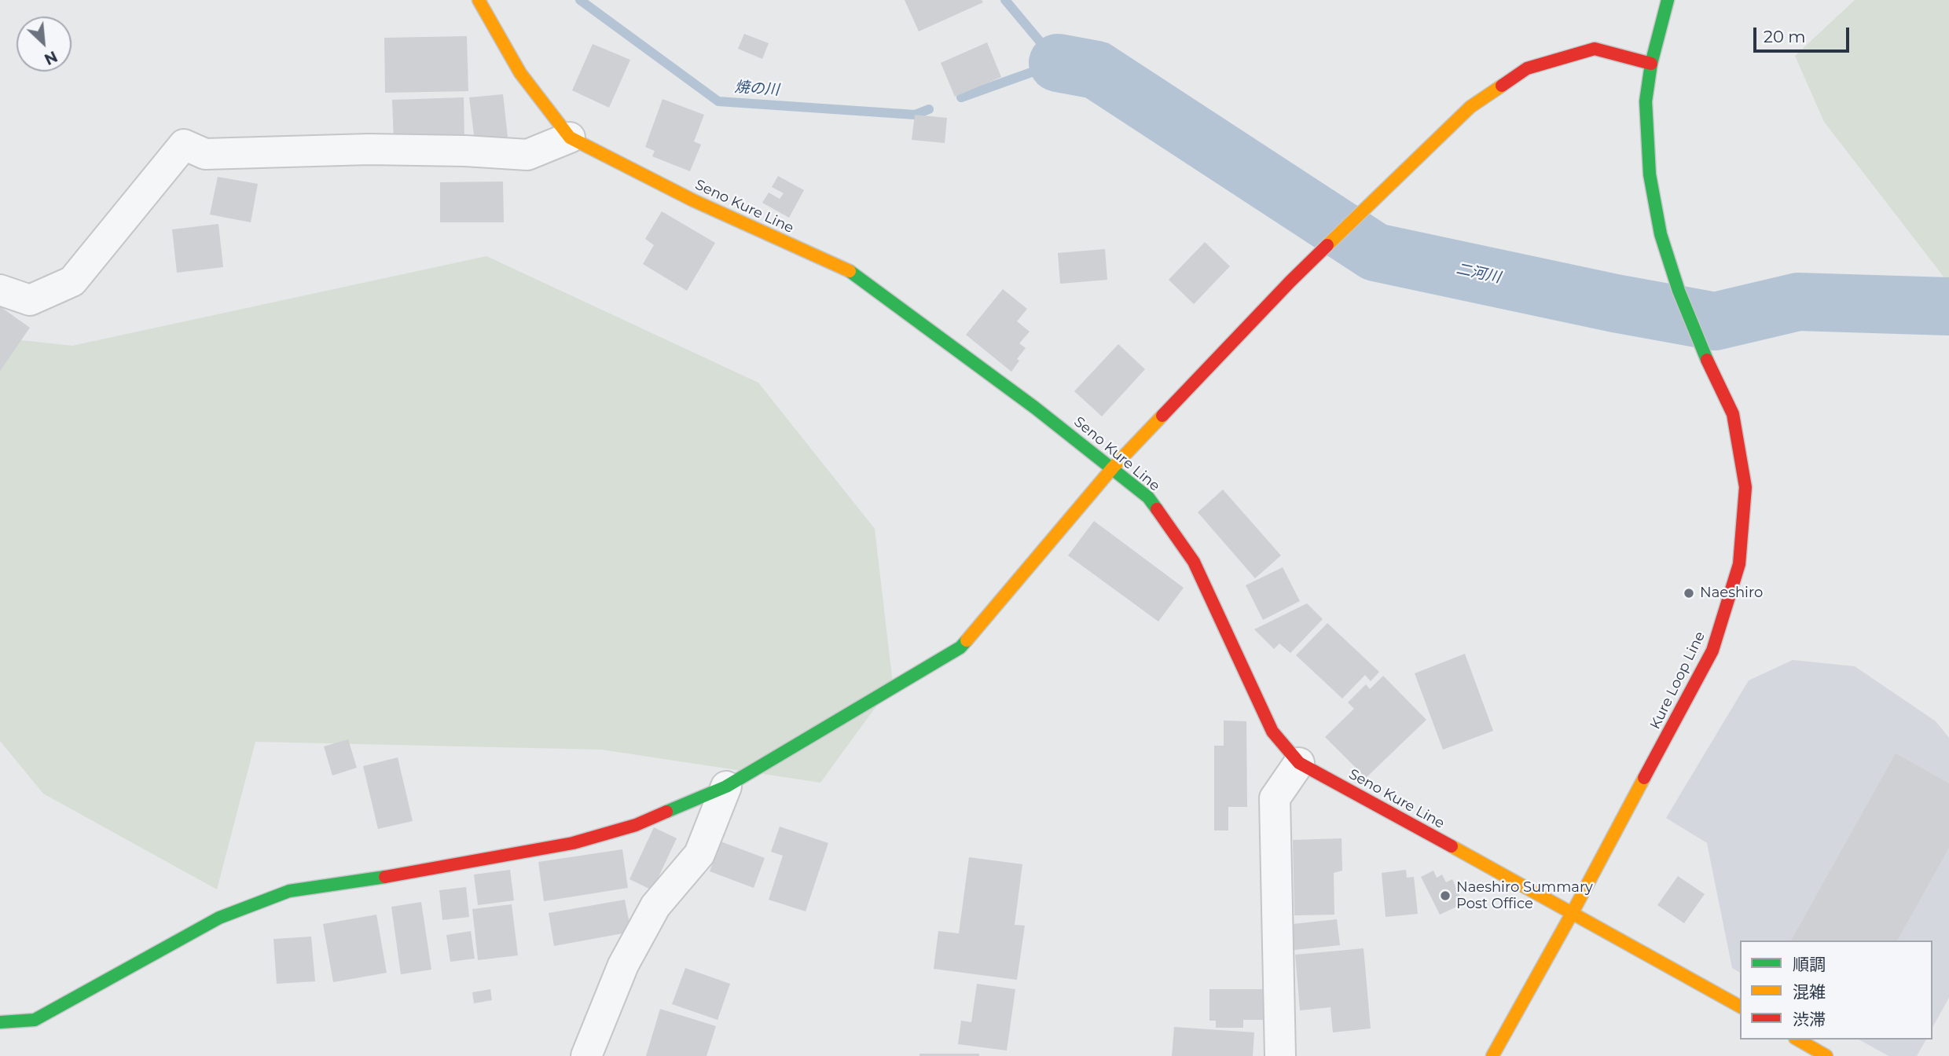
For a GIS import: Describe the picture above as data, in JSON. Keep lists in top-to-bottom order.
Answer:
{
  "streets": {
    "main road": ["Seno Kure Line", "Kure Loop Line"]
  },
  "crossings": [
    ["Seno Kure Line", "Kure Loop Line"]
  ],
  "water": ["焼の川", "二河川"],
  "places": ["Naeshiro", "Naeshiro Summary Post Office"],
  "legend": ["順調", "混雑", "渋滞"],
  "scale_bar": "20 m",
  "north": "bottom right"
}
